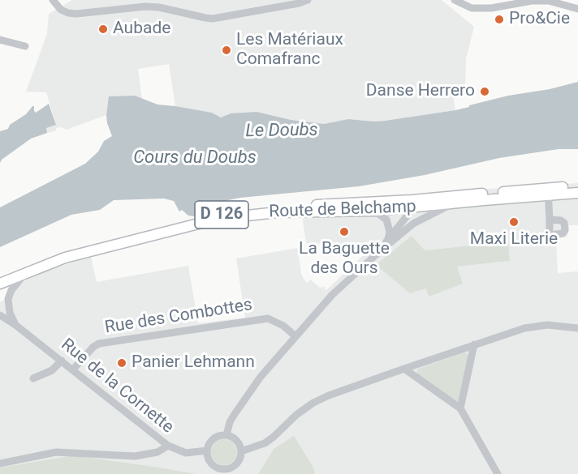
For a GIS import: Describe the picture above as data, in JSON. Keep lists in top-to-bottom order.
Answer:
{
  "streets": {
    "main road": ["Route de Belchamp", "D 126"],
    "street": ["Rue des Combottes", "Rue de la Cornette"]
  },
  "crossings": [
    ["Rue des Combottes", "Rue de la Cornette"]
  ],
  "water": ["Le Doubs", "Cours du Doubs"],
  "places": [
    "Pro&Cie",
    "Aubade",
    "Les Matériaux Comafranc",
    "Danse Herrero",
    "Maxi Literie",
    "La Baguette des Ours",
    "Panier Lehmann"
  ]
}
